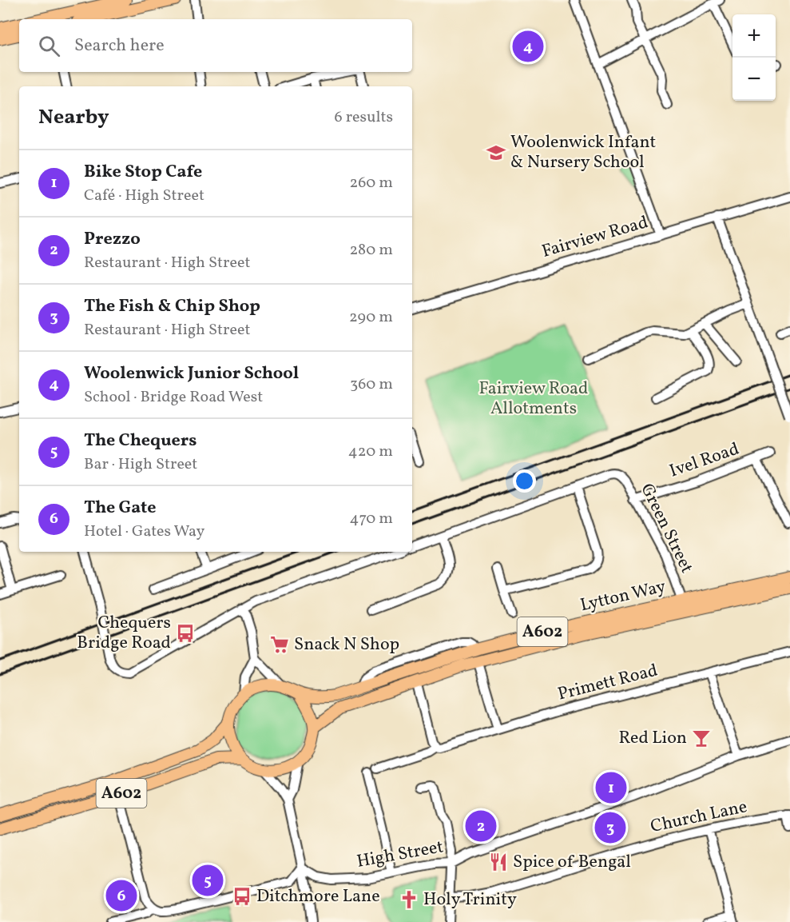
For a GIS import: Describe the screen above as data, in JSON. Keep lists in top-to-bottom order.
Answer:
{
  "streets": {
    "main road": ["Lytton Way", "A602"],
    "street": [
      "Fairview Road",
      "Ivel Road",
      "Green Street",
      "Primett Road",
      "Church Lane",
      "High Street"
    ]
  },
  "crossings": [
    ["Ivel Road", "Green Street"],
    ["Green Street", "Lytton Way"],
    ["Lytton Way", "A602"]
  ],
  "parks": ["Fairview Road Allotments"],
  "places": {
    "school or university": ["Woolenwick Infant & Nursery School"],
    "bus stop": ["Chequers Bridge Road", "Ditchmore Lane"],
    "supermarket": ["Snack N Shop"],
    "bar": ["Red Lion"],
    "restaurant": ["Spice of Bengal"],
    "church": ["Holy Trinity"]
  },
  "page": {
    "map_buttons": ["+", "−"],
    "search": "Search here",
    "pins": [
      "4",
      "1",
      "2",
      "3",
      "5",
      "6"
    ],
    "heading": ["Nearby", "6 results"],
    "list": [
      {
        "mark": "1",
        "name": "Bike Stop Cafe",
        "note": "Café · High Street",
        "value": "260 m"
      },
      {
        "mark": "2",
        "name": "Prezzo",
        "note": "Restaurant · High Street",
        "value": "280 m"
      },
      {
        "mark": "3",
        "name": "The Fish & Chip Shop",
        "note": "Restaurant · High Street",
        "value": "290 m"
      },
      {
        "mark": "4",
        "name": "Woolenwick Junior School",
        "note": "School · Bridge Road West",
        "value": "360 m"
      },
      {
        "mark": "5",
        "name": "The Chequers",
        "note": "Bar · High Street",
        "value": "420 m"
      },
      {
        "mark": "6",
        "name": "The Gate",
        "note": "Hotel · Gates Way",
        "value": "470 m"
      }
    ]
  }
}
